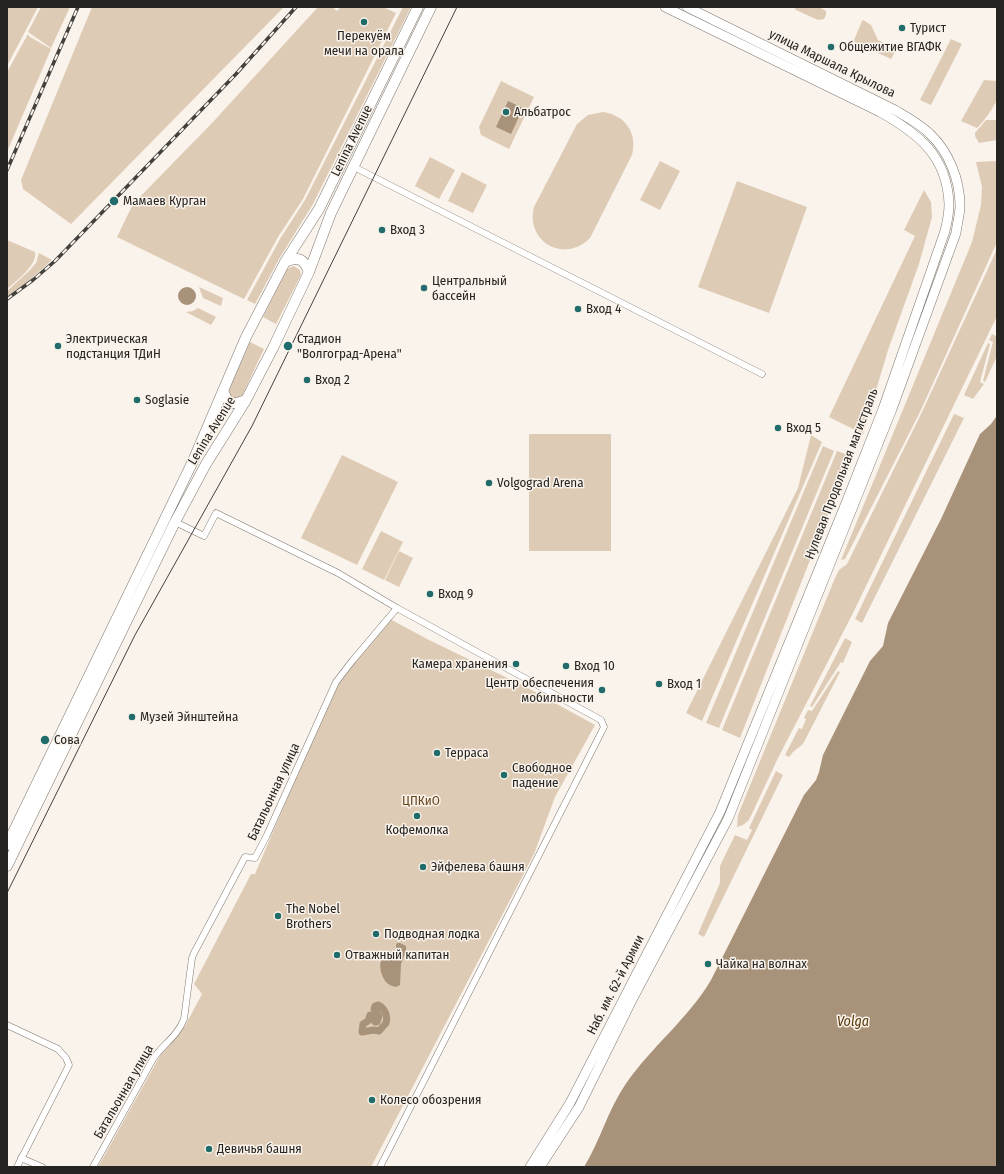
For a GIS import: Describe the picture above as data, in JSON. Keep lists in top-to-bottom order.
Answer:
{
  "streets": {
    "main road": [
      "улица Маршала Крылова",
      "Lenina Avenue",
      "Нулевая Продольная магистраль",
      "Наб. им. 62-й Армии"
    ],
    "street": ["Батальонная улица"]
  },
  "crossings": [
    ["улица Маршала Крылова", "Нулевая Продольная магистраль"],
    ["Нулевая Продольная магистраль", "Наб. им. 62-й Армии"]
  ],
  "water": ["Volga"],
  "parks": ["ЦПКиО"],
  "places": [
    "Перекуём мечи на орала",
    "Турист",
    "Общежитие ВГАФК",
    "Альбатрос",
    "Мамаев Курган",
    "Вход 3",
    "Центральный бассейн",
    "Вход 4",
    "Электрическая подстанция ТДиН",
    "Стадион \"Волгоград-Арена\"",
    "Вход 2",
    "Soglasie",
    "Вход 5",
    "Volgograd Arena",
    "Вход 9",
    "Камера хранения",
    "Вход 10",
    "Вход 1",
    "Центр обеспечения мобильности",
    "Музей Эйнштейна",
    "Сова",
    "Терраса",
    "Свободное падение",
    "Кофемолка",
    "Эйфелева башня",
    "The Nobel Brothers",
    "Подводная лодка",
    "Отважный капитан",
    "Чайка на волнах",
    "Колесо обозрения",
    "Девичья башня"
  ]
}
